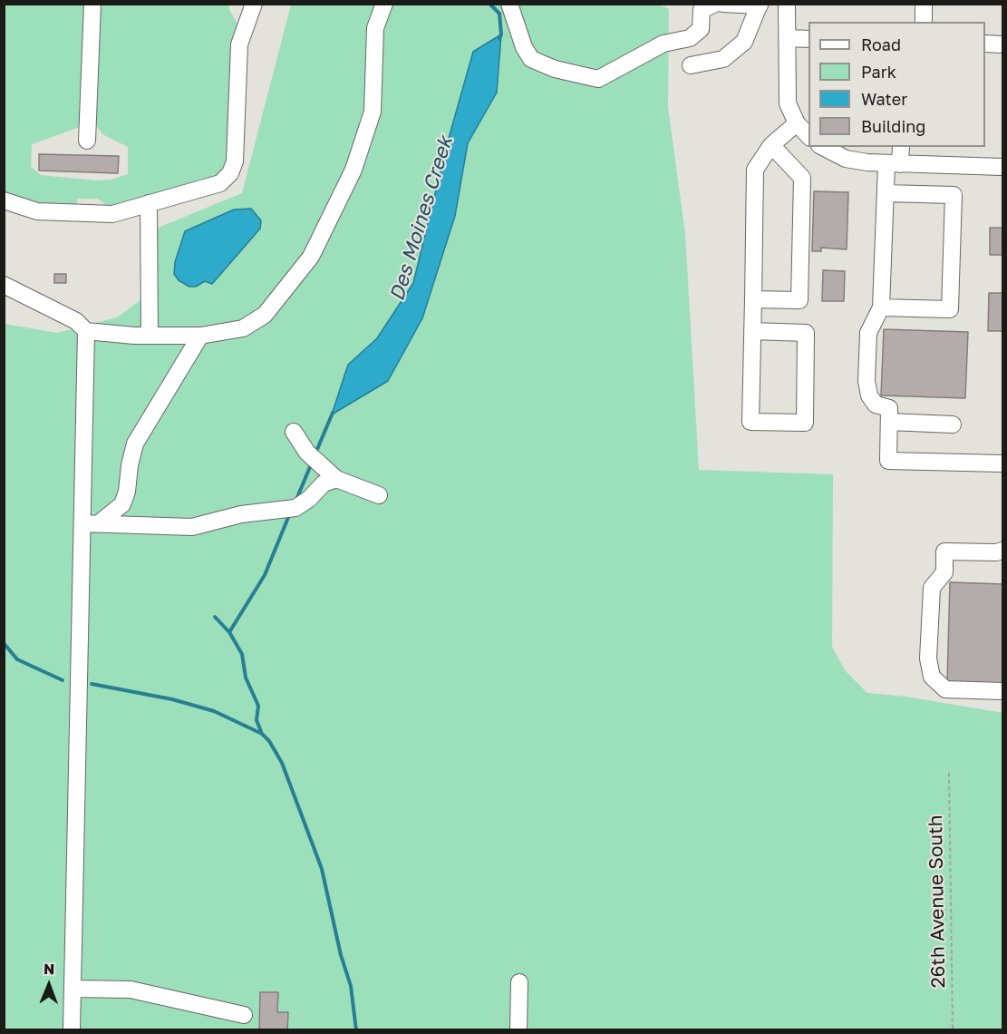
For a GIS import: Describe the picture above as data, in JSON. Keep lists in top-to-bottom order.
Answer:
{
  "streets": {
    "path": ["26th Avenue South"]
  },
  "water": ["Des Moines Creek"],
  "legend": [
    "Road",
    "Park",
    "Water",
    "Building"
  ],
  "north": "top"
}
